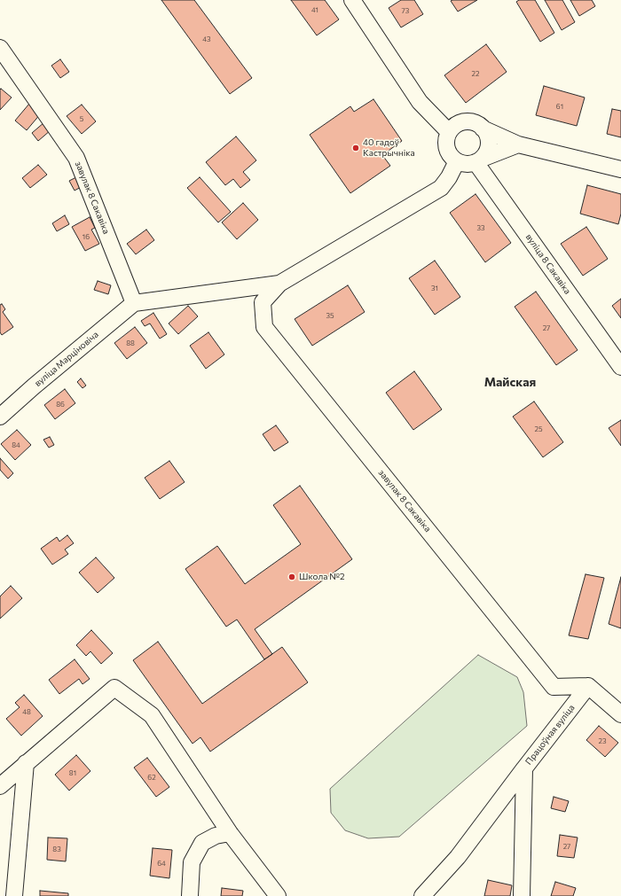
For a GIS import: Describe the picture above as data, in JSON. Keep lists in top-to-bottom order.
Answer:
{
  "streets": {
    "street": [
      "завулак 8 Сакавіка",
      "вуліца 8 Сакавіка",
      "вуліца Марціновіча",
      "Працоўная вуліца"
    ]
  },
  "crossings": [
    ["завулак 8 Сакавіка", "вуліца Марціновіча"],
    ["завулак 8 Сакавіка", "Працоўная вуліца"]
  ],
  "districts": ["Майская"],
  "places": ["40 гадоў Кастрычніка", "Школа №2"],
  "house_numbers": [
    "41",
    "73",
    "43",
    "22",
    "61",
    "5",
    "33",
    "16",
    "31",
    "35",
    "27",
    "88",
    "86",
    "25",
    "84",
    "48",
    "23",
    "81",
    "62",
    "27",
    "83",
    "64"
  ]
}
